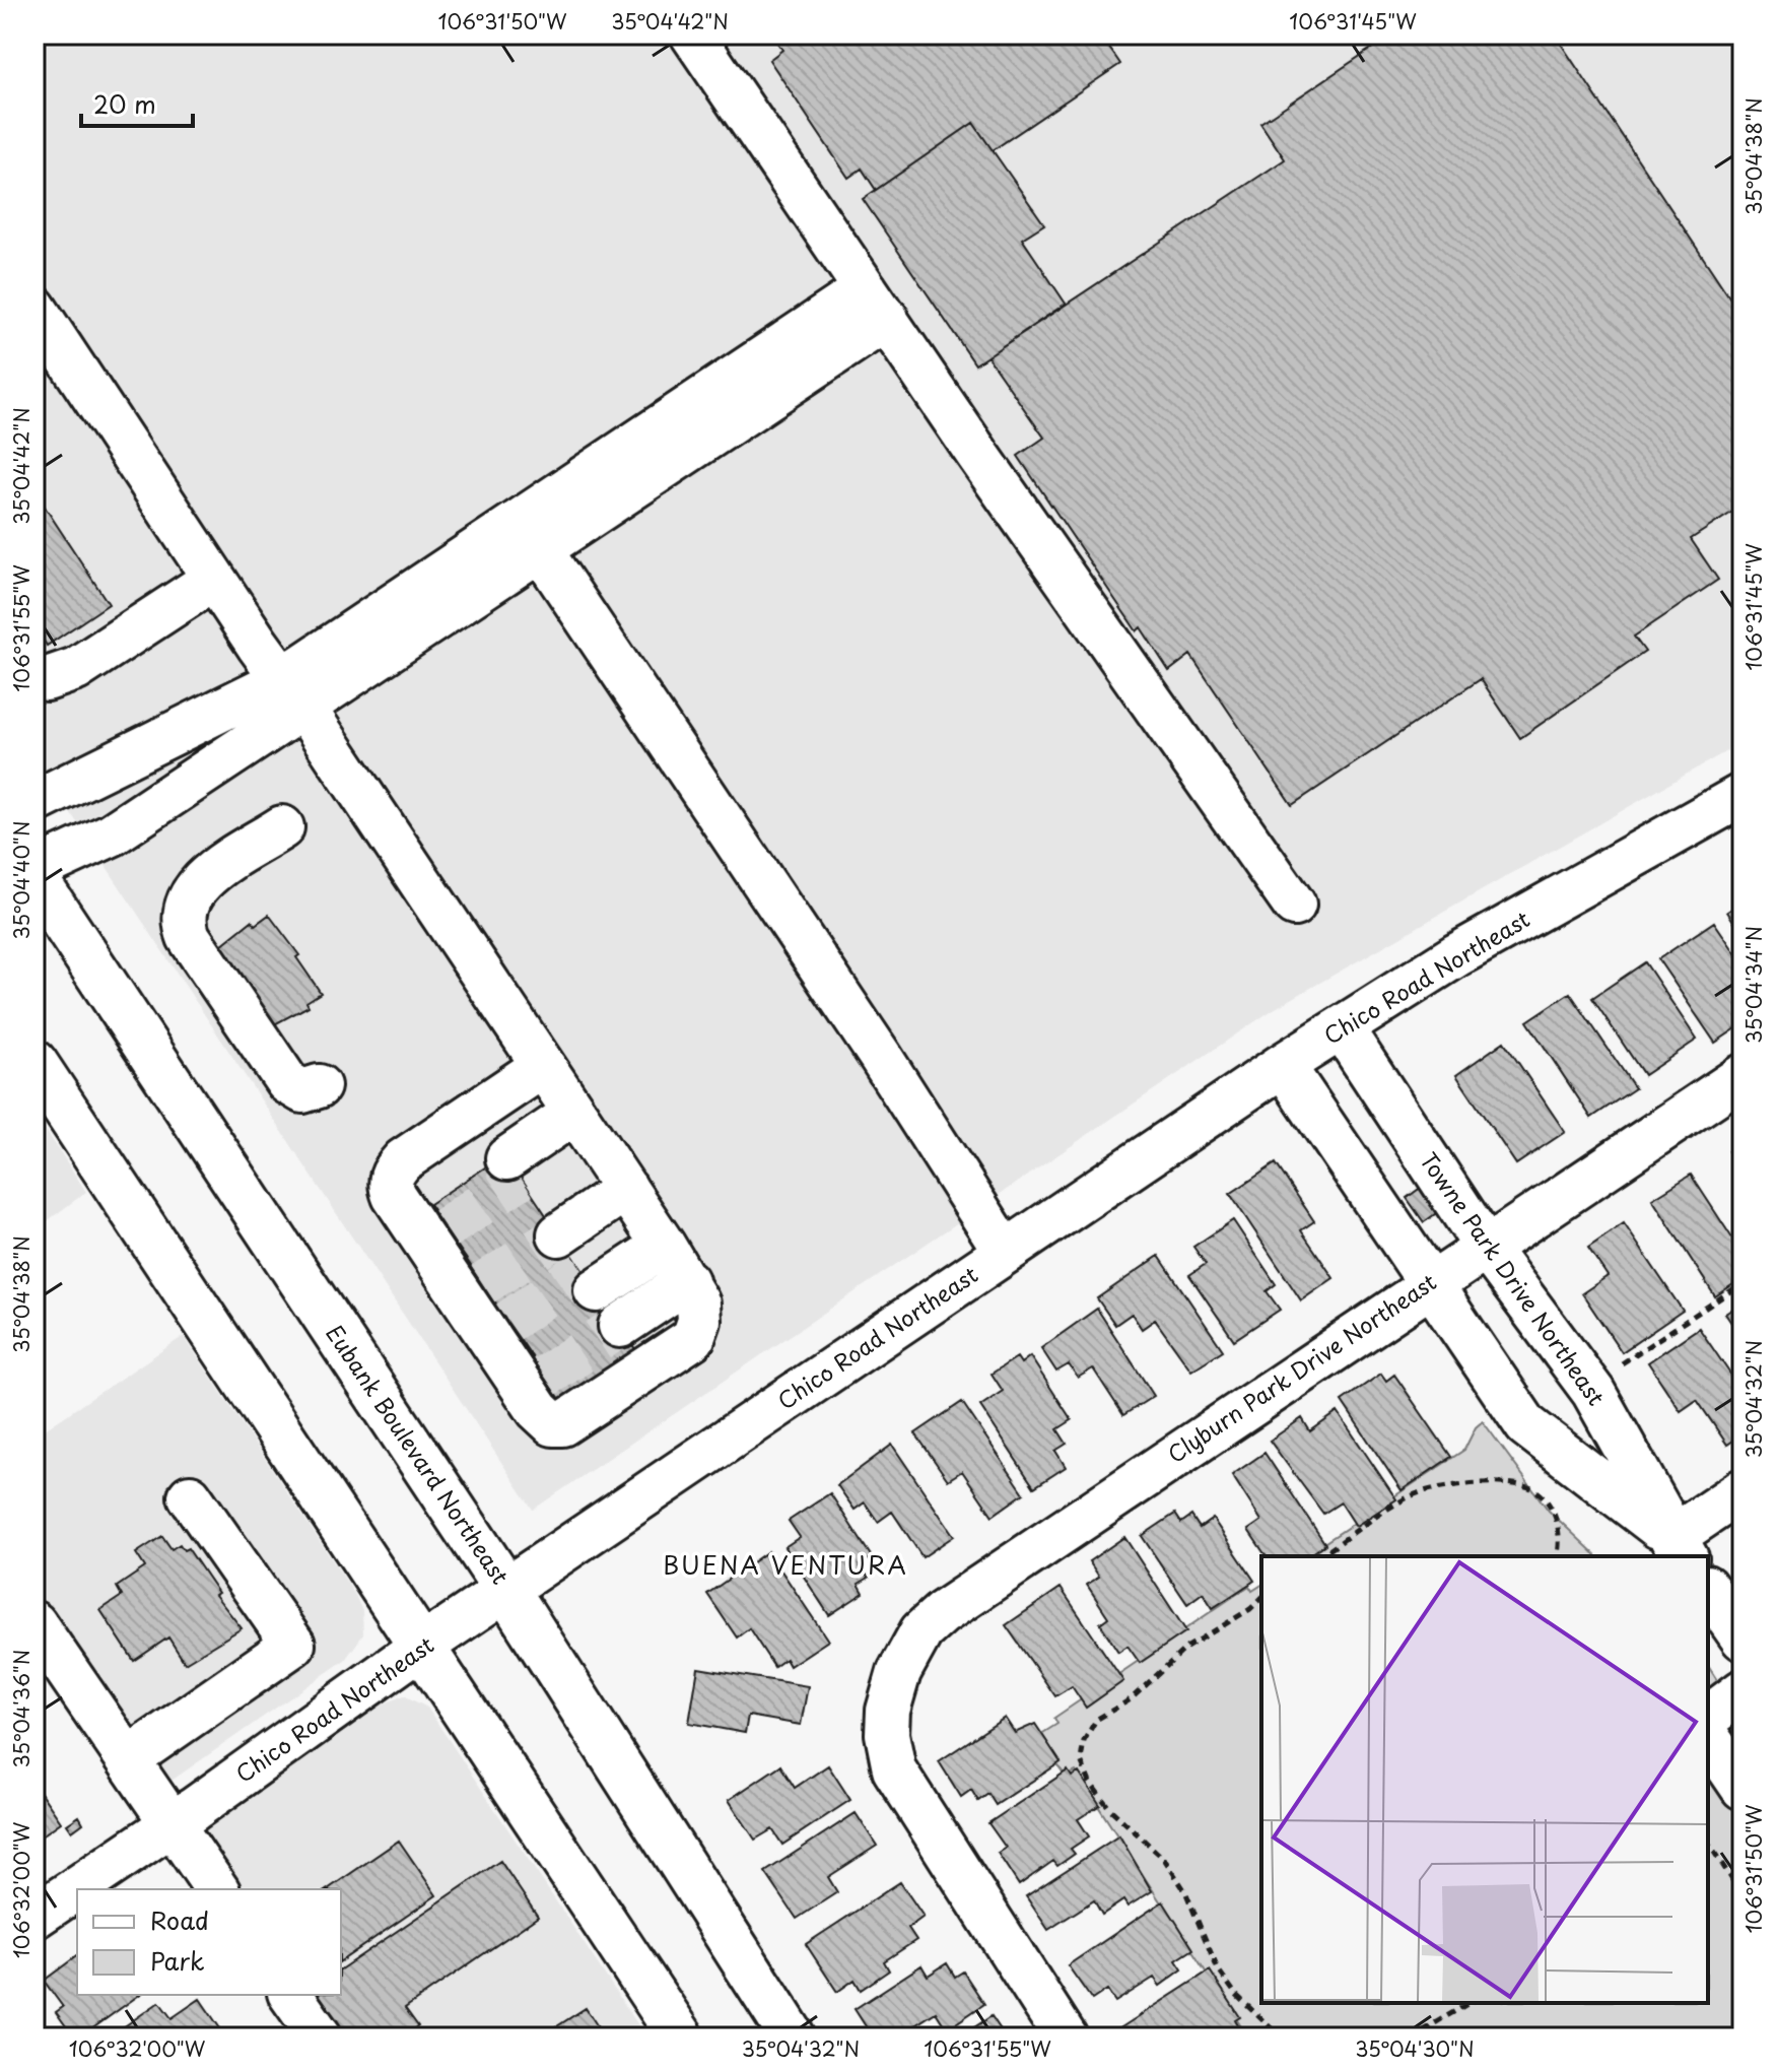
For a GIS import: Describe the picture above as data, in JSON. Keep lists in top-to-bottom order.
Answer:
{
  "streets": {
    "main road": ["Eubank Boulevard Northeast"],
    "street": ["Chico Road Northeast", "Towne Park Drive Northeast", "Clyburn Park Drive Northeast"]
  },
  "crossings": [
    ["Chico Road Northeast", "Towne Park Drive Northeast"],
    ["Chico Road Northeast", "Eubank Boulevard Northeast"],
    ["Towne Park Drive Northeast", "Clyburn Park Drive Northeast"]
  ],
  "districts": ["BUENA VENTURA"],
  "legend": ["Road", "Park"],
  "scale_bar": "20 m",
  "coordinates": [
    "106°31'50\"W",
    "35°04'42\"N",
    "106°31'45\"W",
    "35°04'38\"N",
    "106°31'55\"W",
    "35°04'40\"N",
    "35°04'34\"N",
    "35°04'32\"N",
    "35°04'36\"N",
    "106°32'00\"W",
    "35°04'30\"N"
  ]
}
